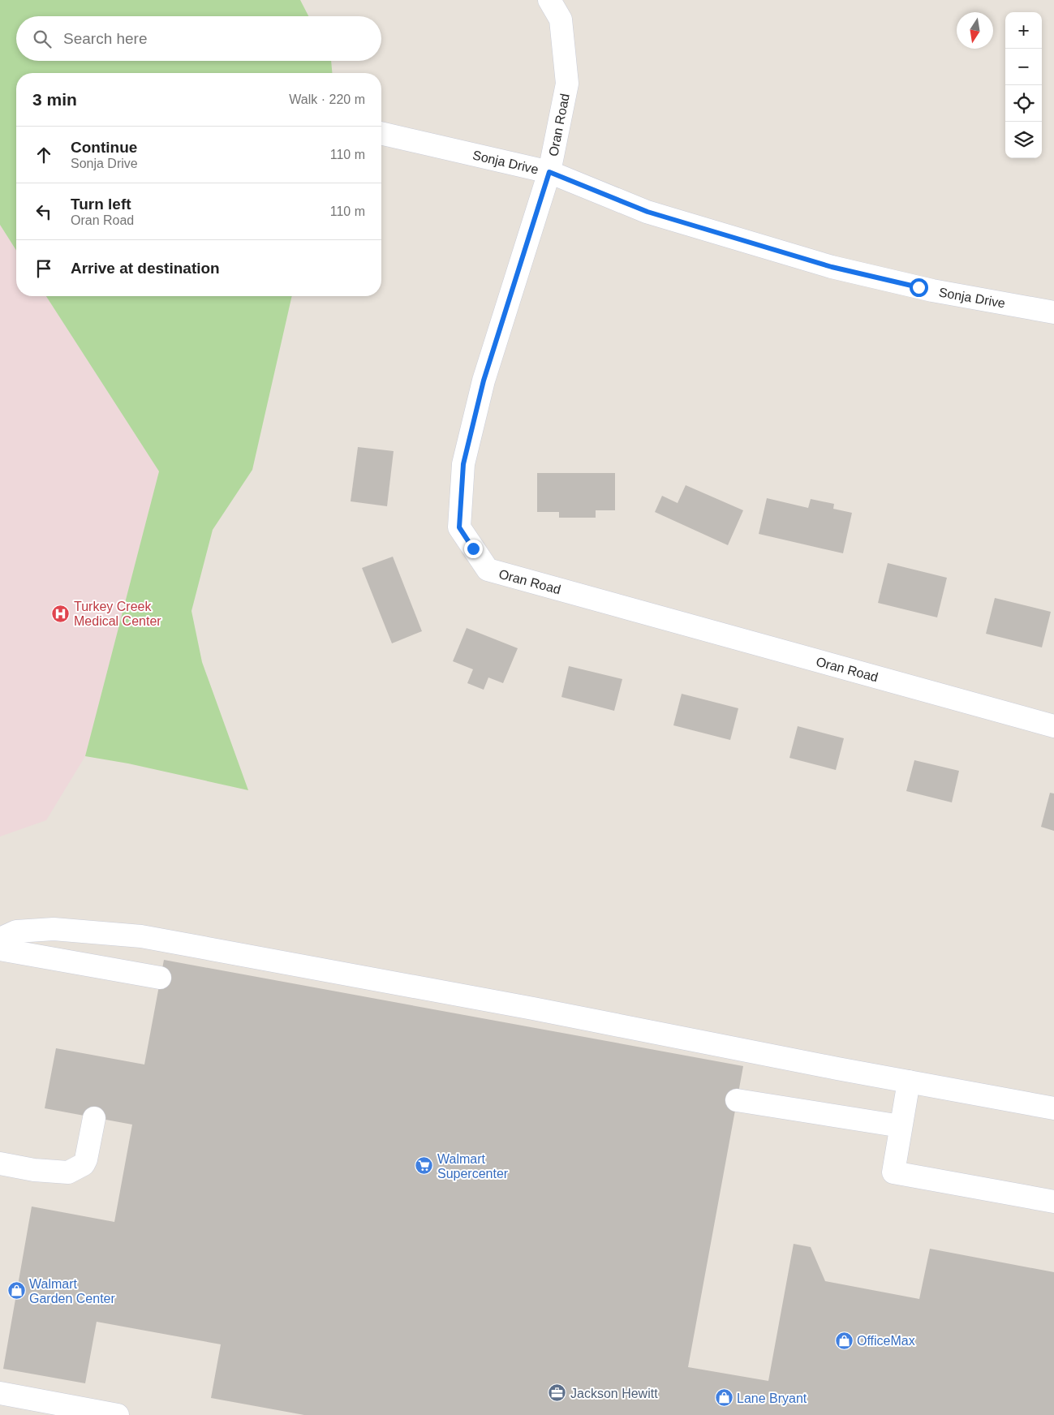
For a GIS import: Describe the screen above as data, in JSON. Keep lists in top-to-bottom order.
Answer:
{
  "streets": {
    "street": ["Oran Road", "Sonja Drive"]
  },
  "crossings": [
    ["Oran Road", "Sonja Drive"]
  ],
  "places": {
    "hospital": ["Turkey Creek Medical Center"],
    "supermarket": ["Walmart Supercenter"],
    "shop": ["Walmart Garden Center", "OfficeMax", "Lane Bryant"],
    "office": ["Jackson Hewitt"]
  },
  "north": "bottom",
  "page": {
    "map_buttons": ["+", "−"],
    "search": "Search here",
    "heading": ["3 min", "Walk · 220 m"],
    "list": [
      ["Continue", "Sonja Drive", "110 m"],
      ["Turn left", "Oran Road", "110 m"],
      "Arrive at destination"
    ]
  }
}
